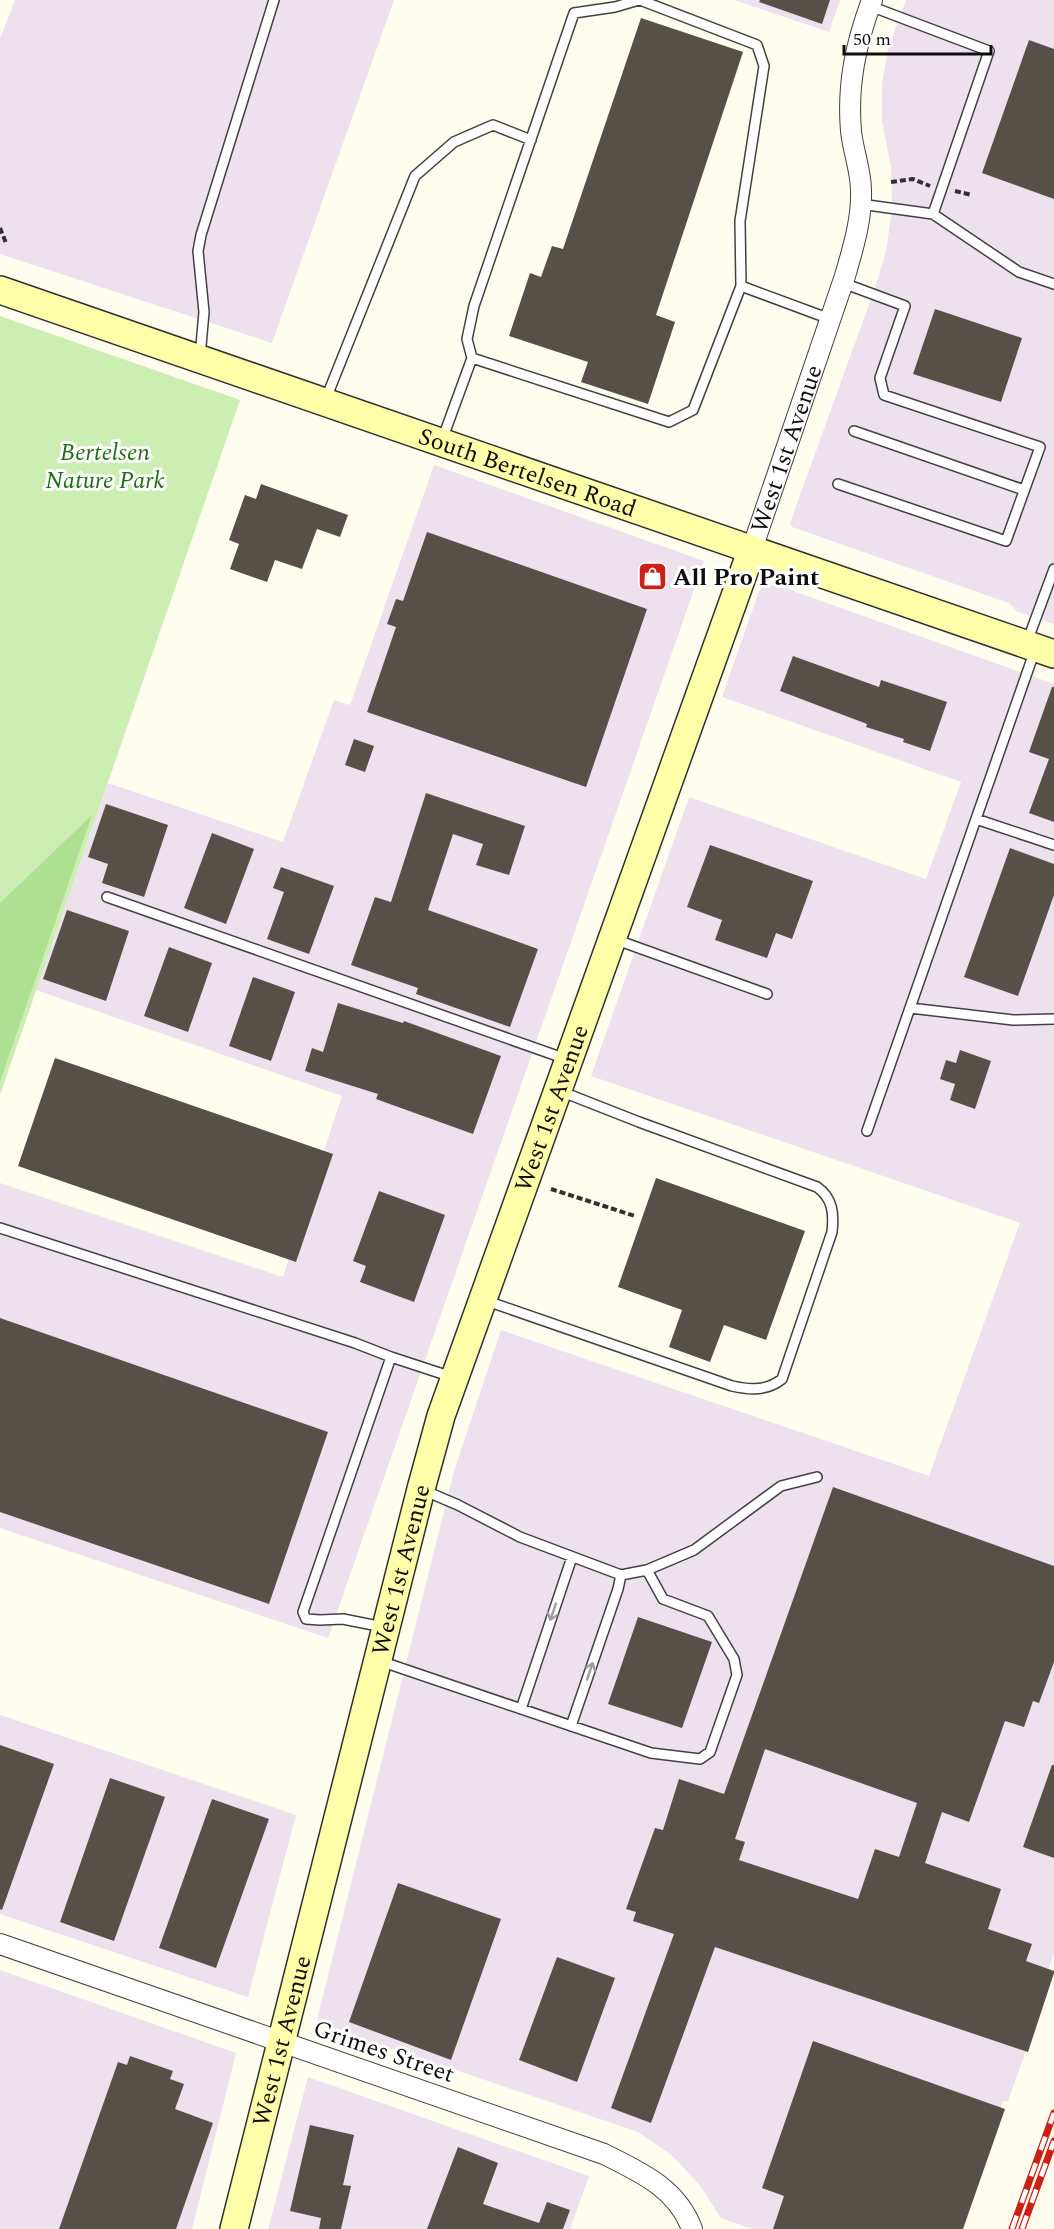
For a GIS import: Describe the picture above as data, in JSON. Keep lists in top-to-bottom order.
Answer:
{
  "streets": {
    "street": ["West 1st Avenue", "South Bertelsen Road", "Grimes Street"]
  },
  "crossings": [
    ["West 1st Avenue", "South Bertelsen Road"],
    ["West 1st Avenue", "Grimes Street"]
  ],
  "parks": ["Bertelsen Nature Park"],
  "places": {
    "shop": ["All Pro Paint"]
  },
  "scale_bar": "50 m"
}
